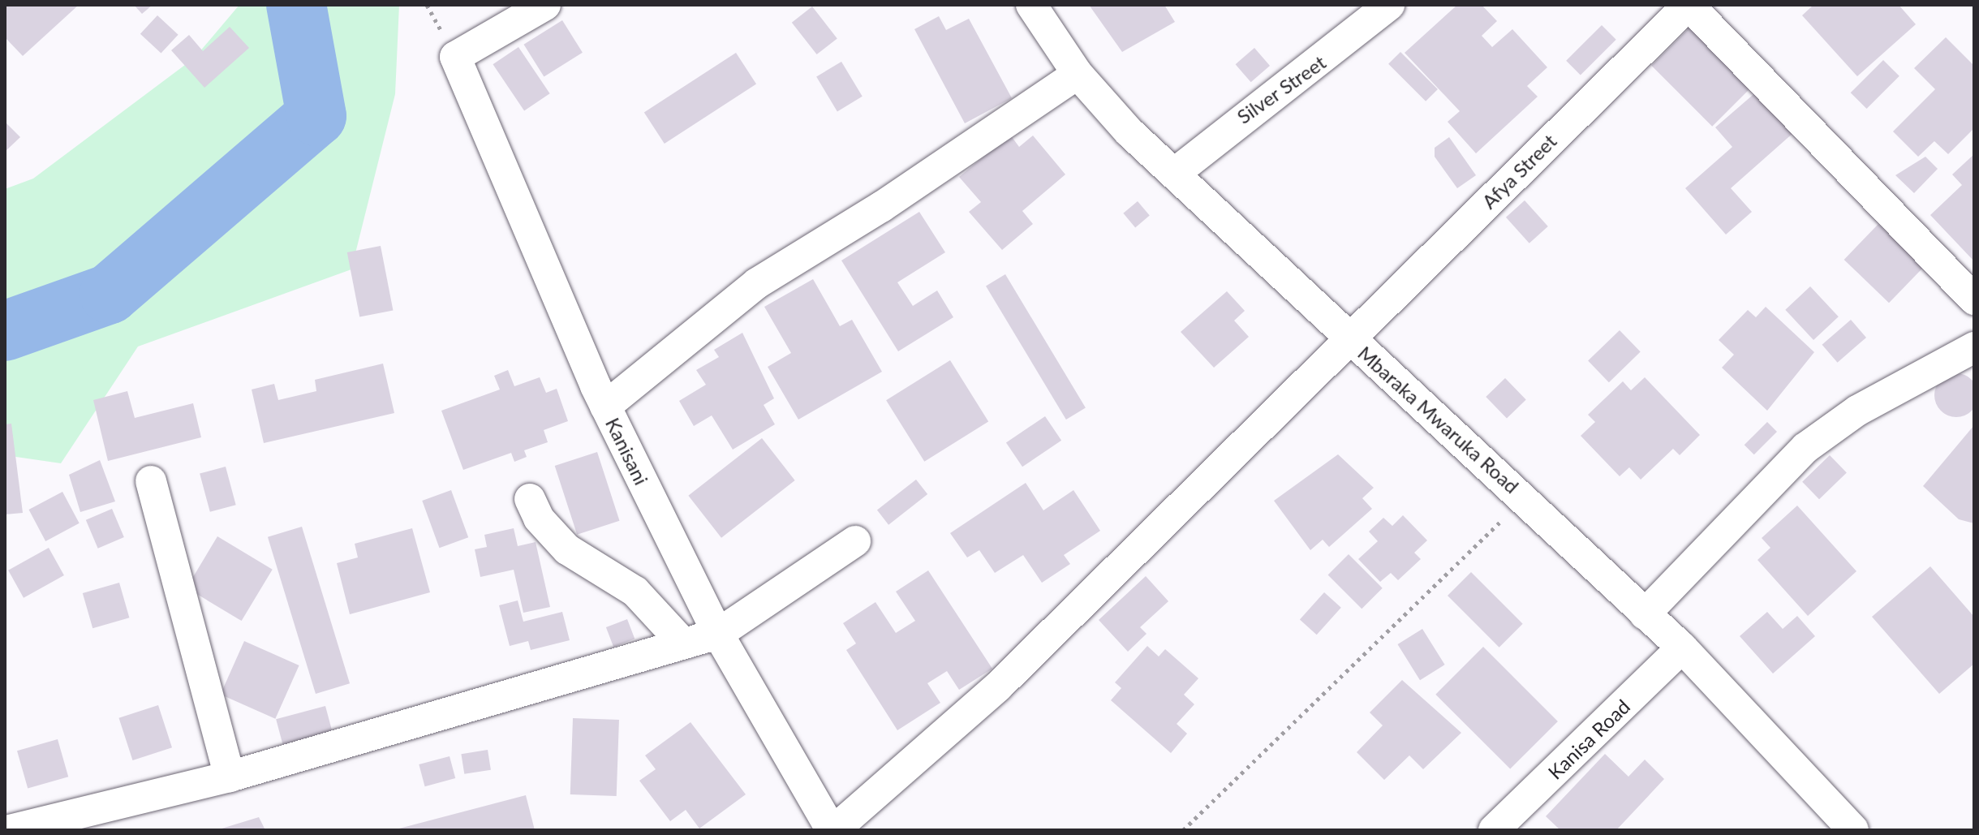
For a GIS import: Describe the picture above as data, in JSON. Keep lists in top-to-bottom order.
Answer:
{
  "streets": {
    "street": [
      "Silver Street",
      "Afya Street",
      "Mbaraka Mwaruka Road",
      "Kanisani",
      "Kanisa Road"
    ]
  },
  "crossings": [
    ["Silver Street", "Mbaraka Mwaruka Road"],
    ["Afya Street", "Mbaraka Mwaruka Road"],
    ["Afya Street", "Kanisani"],
    ["Mbaraka Mwaruka Road", "Kanisa Road"]
  ]
}
